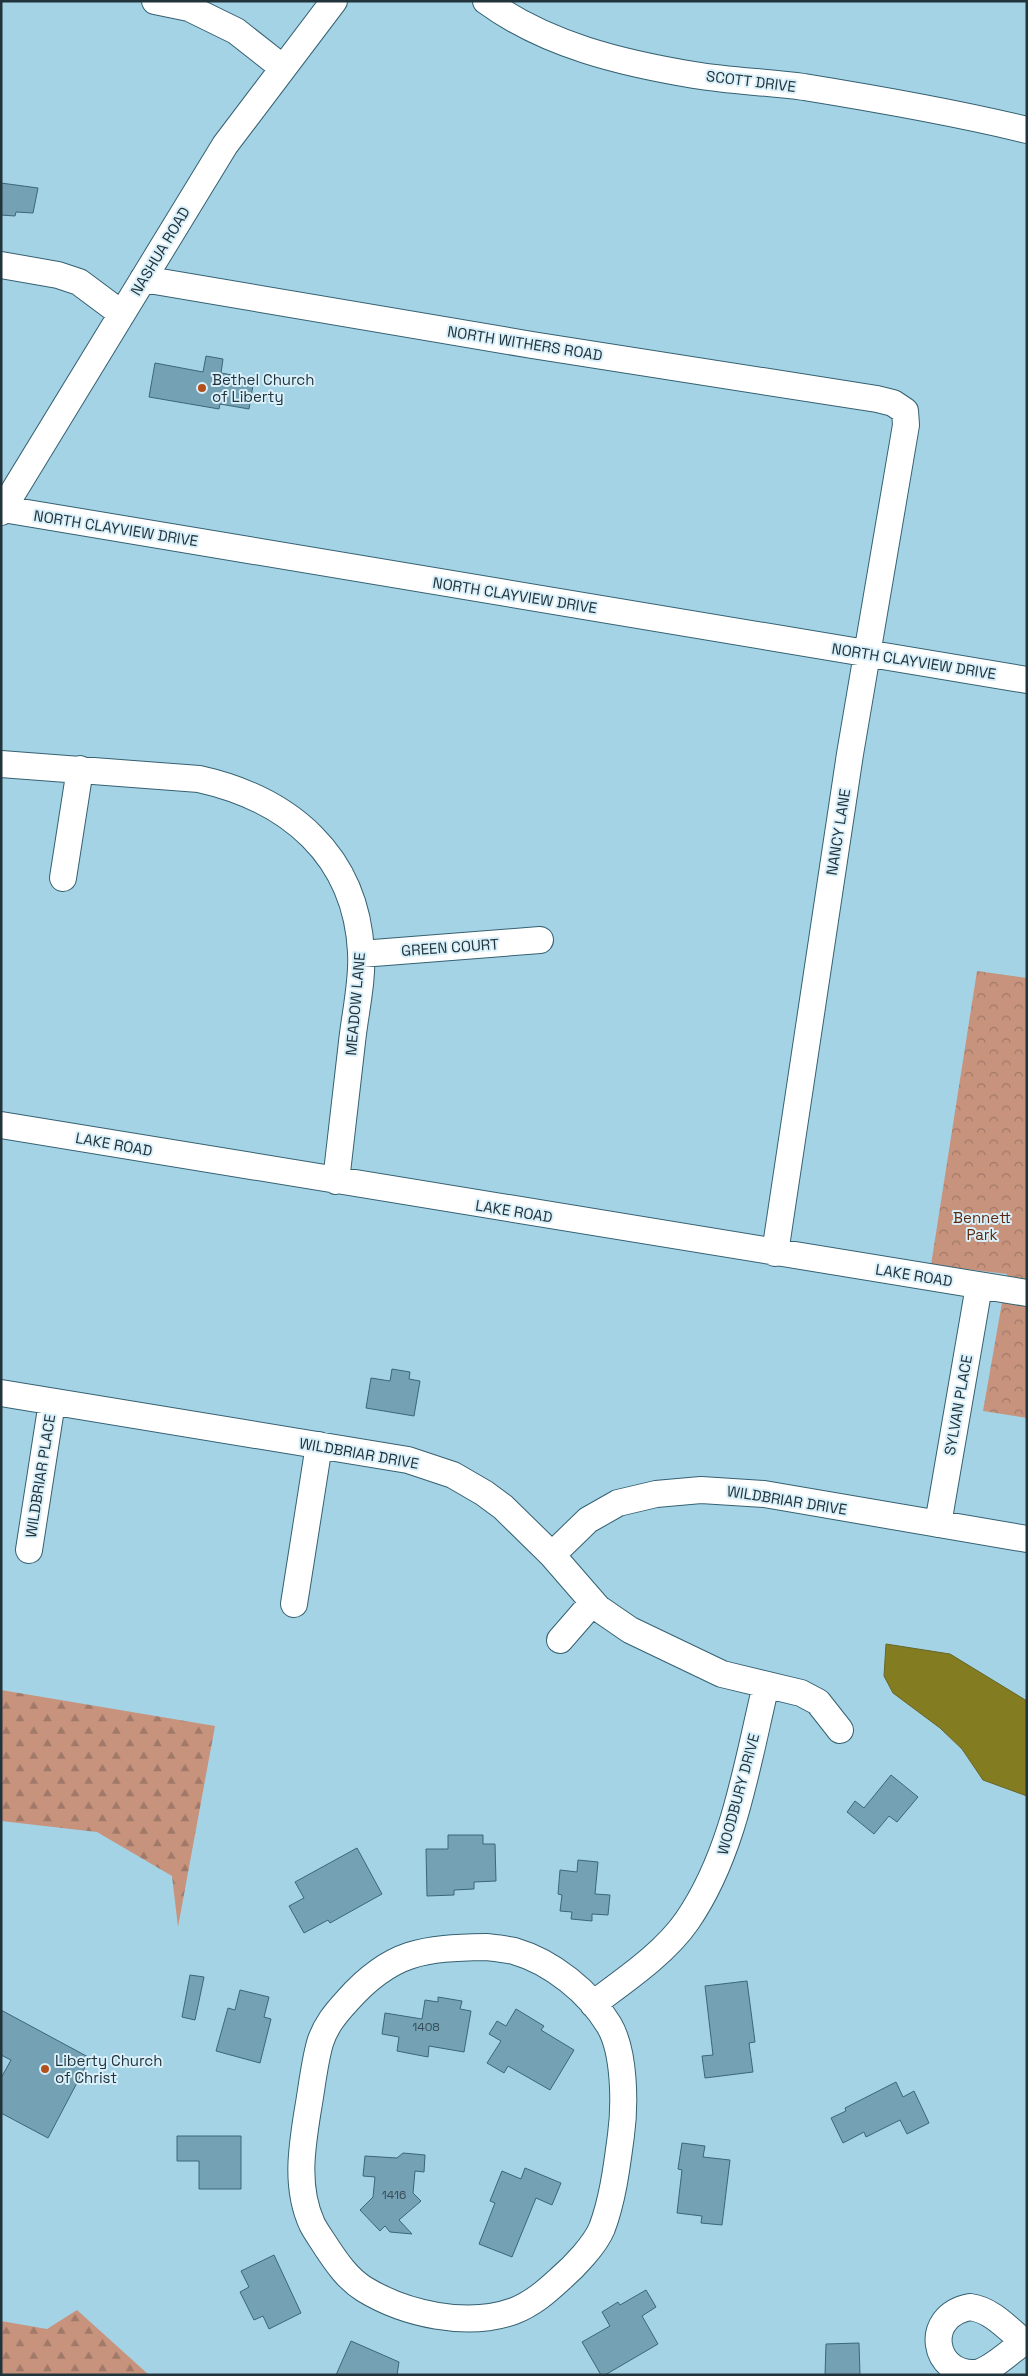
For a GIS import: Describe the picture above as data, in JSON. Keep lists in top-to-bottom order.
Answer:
{
  "streets": {
    "street": [
      "SCOTT DRIVE",
      "NASHUA ROAD",
      "NORTH WITHERS ROAD",
      "NORTH CLAYVIEW DRIVE",
      "NANCY LANE",
      "GREEN COURT",
      "MEADOW LANE",
      "LAKE ROAD",
      "SYLVAN PLACE",
      "WILDBRIAR DRIVE",
      "WILDBRIAR PLACE",
      "WOODBURY DRIVE"
    ]
  },
  "crossings": [
    ["NASHUA ROAD", "NORTH WITHERS ROAD"],
    ["NASHUA ROAD", "NORTH CLAYVIEW DRIVE"],
    ["NORTH WITHERS ROAD", "NANCY LANE"],
    ["NORTH CLAYVIEW DRIVE", "NANCY LANE"],
    ["NANCY LANE", "LAKE ROAD"],
    ["GREEN COURT", "MEADOW LANE"],
    ["MEADOW LANE", "LAKE ROAD"],
    ["LAKE ROAD", "SYLVAN PLACE"],
    ["SYLVAN PLACE", "WILDBRIAR DRIVE"],
    ["WILDBRIAR DRIVE", "WILDBRIAR PLACE"]
  ],
  "parks": ["Bennett Park"],
  "places": ["Bethel Church of Liberty", "Liberty Church of Christ"],
  "house_numbers": ["1408", "1416"]
}
